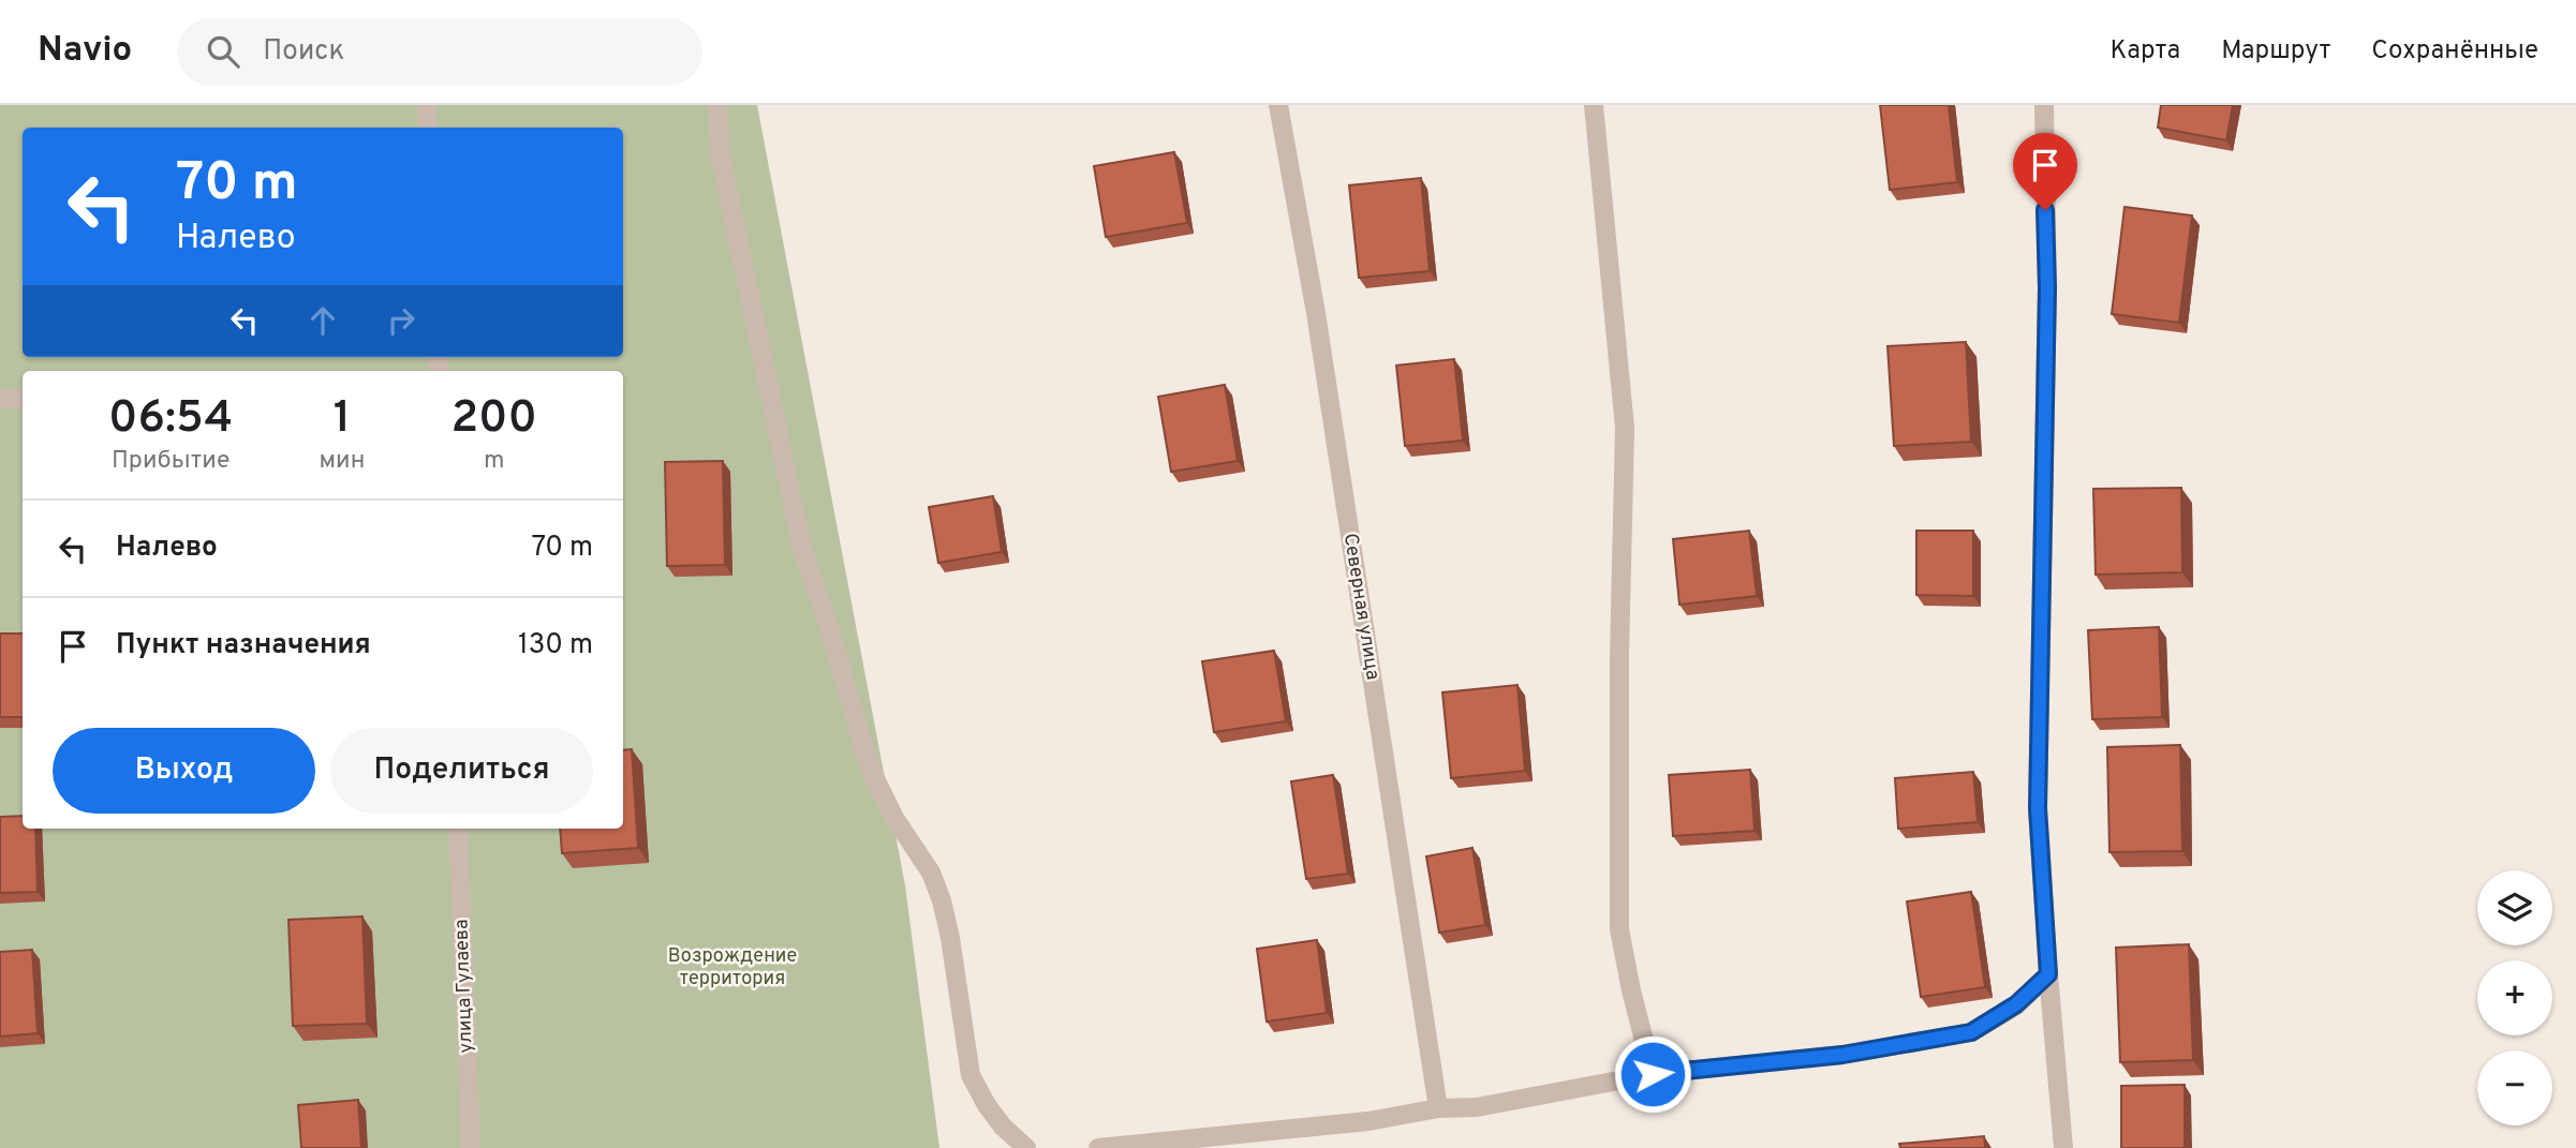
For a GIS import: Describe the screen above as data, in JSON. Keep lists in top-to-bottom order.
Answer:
{
  "streets": {
    "street": ["Северная улица", "улица Гулаева"]
  },
  "parks": ["Возрождение территория"],
  "page": {
    "header": "Navio",
    "search": "Поиск",
    "nav": ["Карта", "Маршрут", "Сохранённые"],
    "turn": ["70 m", "Налево"],
    "eta": [
      "06:54",
      "Прибытие",
      "1",
      "мин",
      "200",
      "m"
    ],
    "list": [
      {
        "name": "Налево",
        "value": "70 m"
      },
      {
        "name": "Пункт назначения",
        "value": "130 m"
      }
    ],
    "buttons": ["Выход", "Поделиться"],
    "map_buttons": ["+", "−"]
  }
}
